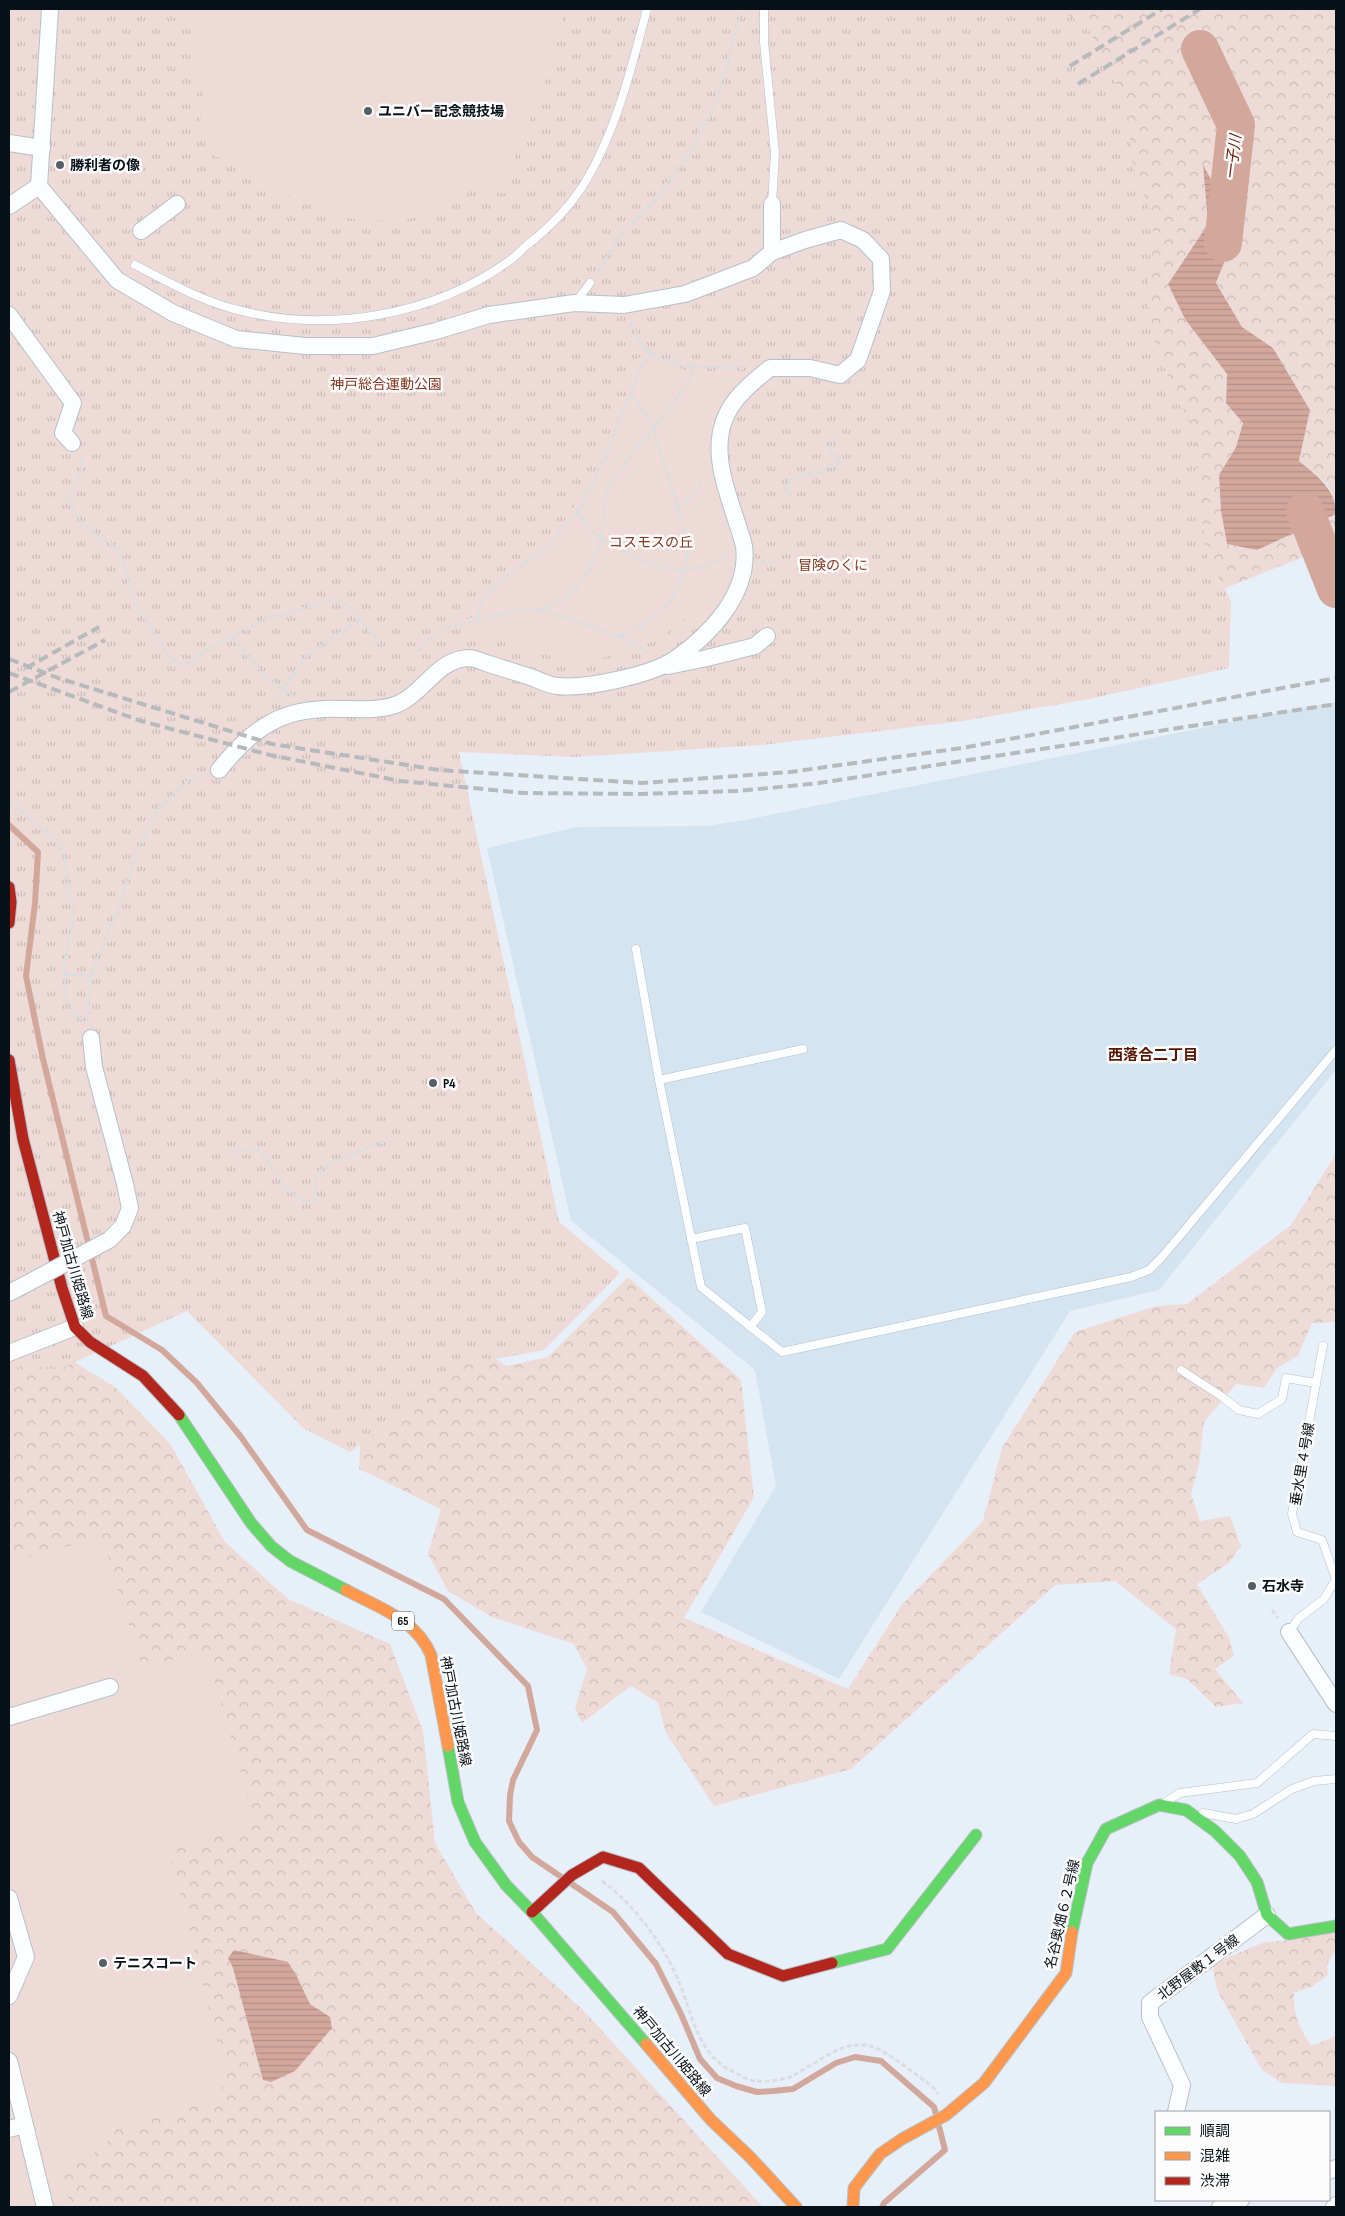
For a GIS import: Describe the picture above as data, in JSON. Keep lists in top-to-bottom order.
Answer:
{
  "streets": {
    "main road": ["神戸加古川姫路線", "65", "名谷奥畑６２号線"],
    "street": ["北野屋敷１号線"],
    "lane": ["垂水里４号線"]
  },
  "districts": ["西落合二丁目"],
  "water": ["一子川"],
  "parks": ["神戸総合運動公園", "コスモスの丘", "冒険のくに"],
  "places": [
    "ユニバー記念競技場",
    "勝利者の像",
    "P4",
    "石水寺",
    "テニスコート"
  ],
  "legend": ["順調", "混雑", "渋滞"]
}
